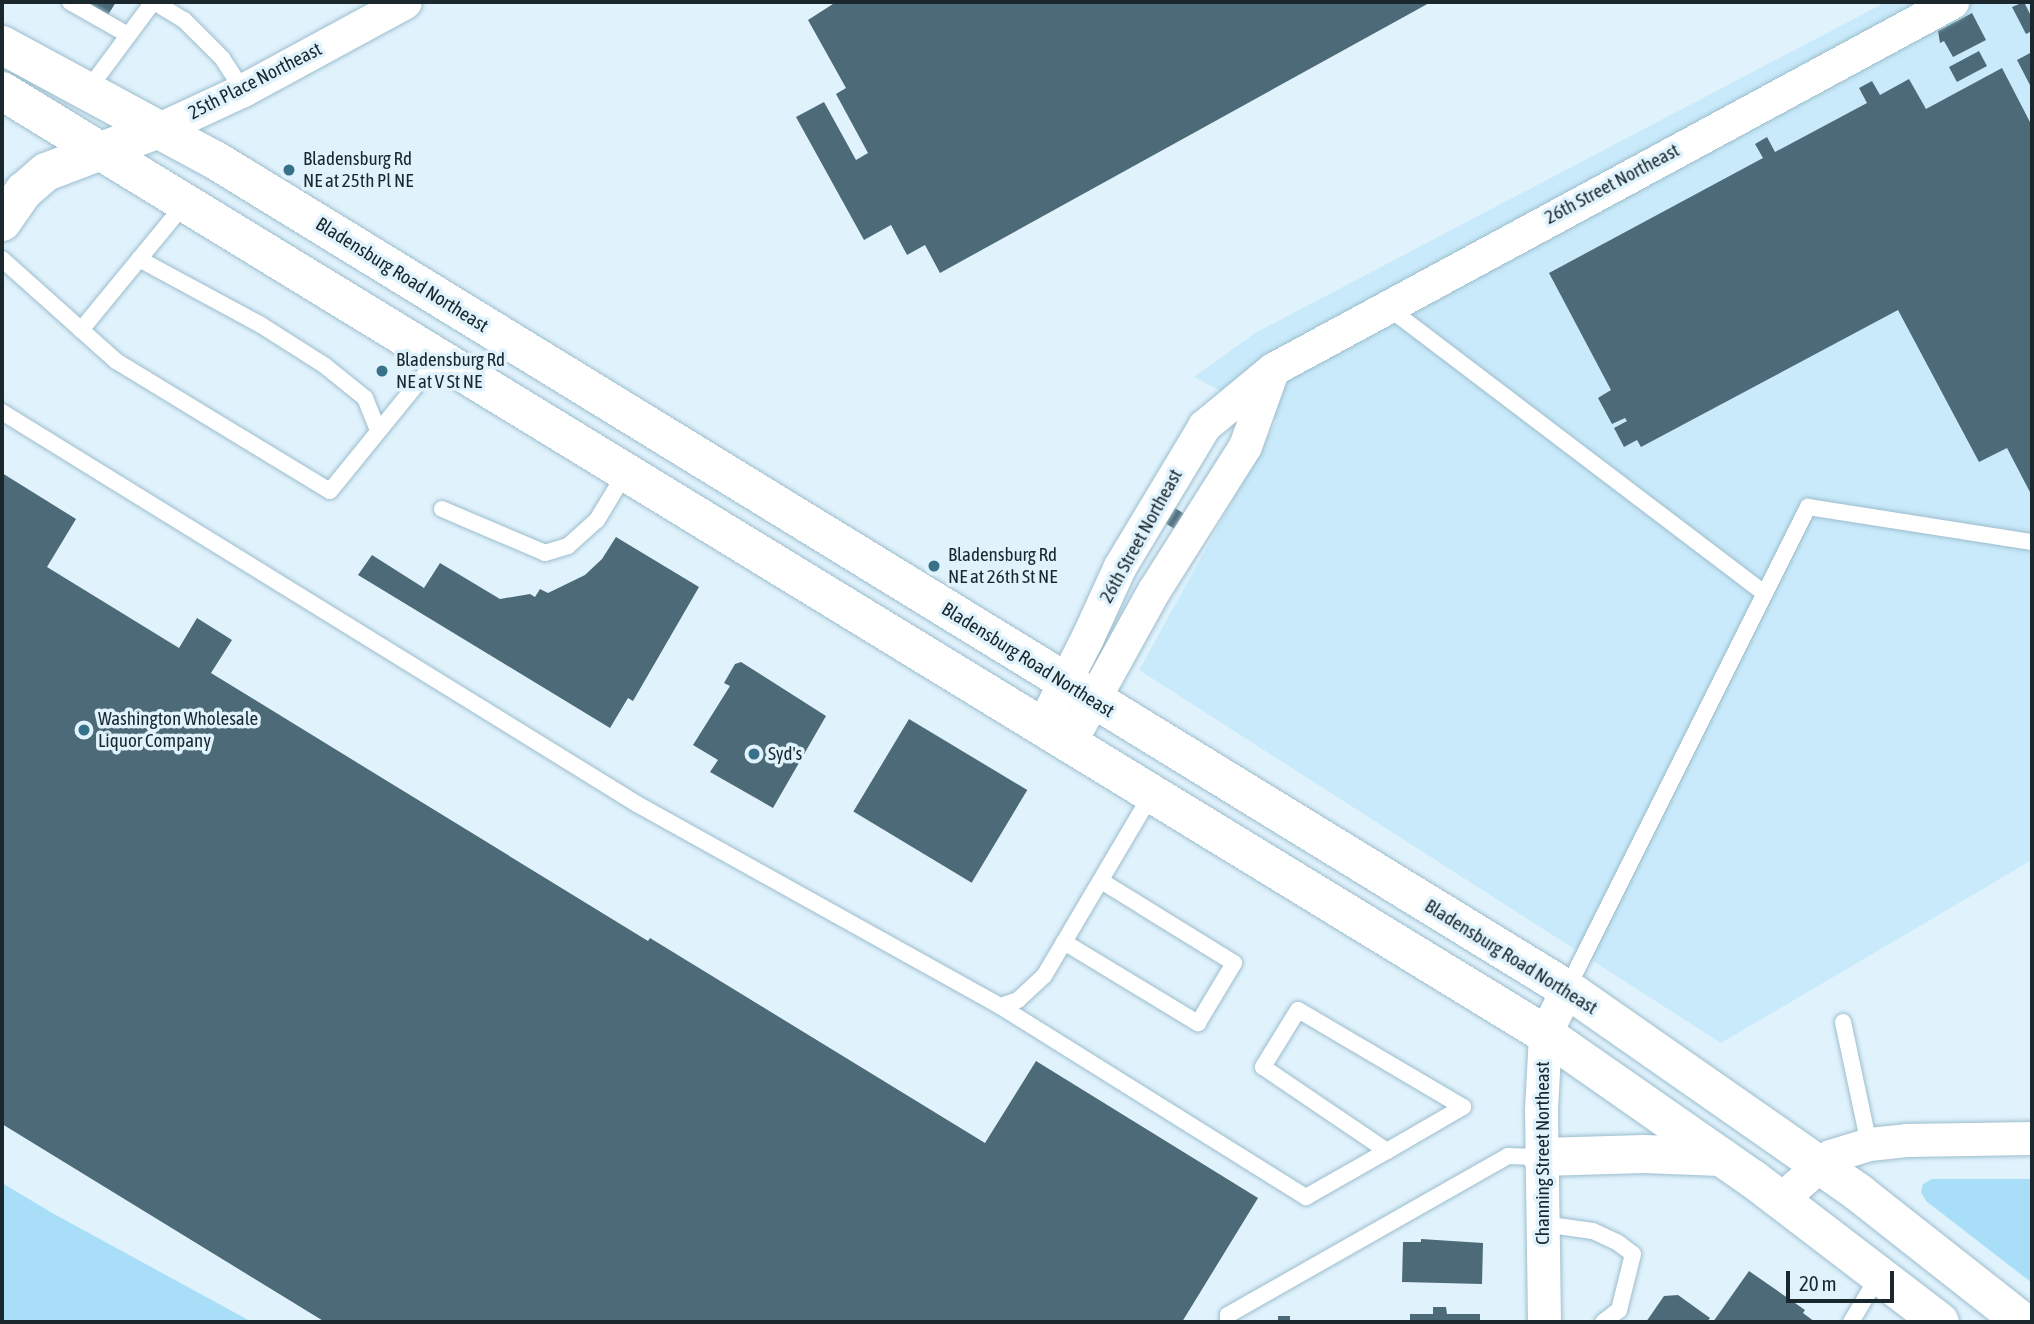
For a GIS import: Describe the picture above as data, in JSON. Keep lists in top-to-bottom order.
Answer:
{
  "streets": {
    "main road": ["25th Place Northeast", "Bladensburg Road Northeast"],
    "street": ["26th Street Northeast", "Channing Street Northeast"]
  },
  "crossings": [
    ["25th Place Northeast", "Bladensburg Road Northeast"],
    ["26th Street Northeast", "Bladensburg Road Northeast"],
    ["Bladensburg Road Northeast", "Channing Street Northeast"]
  ],
  "places": [
    "Bladensburg Rd NE at 25th Pl NE",
    "Bladensburg Rd NE at V St NE",
    "Bladensburg Rd NE at 26th St NE",
    "Washington Wholesale Liquor Company",
    "Syd's"
  ],
  "scale_bar": "20 m"
}
